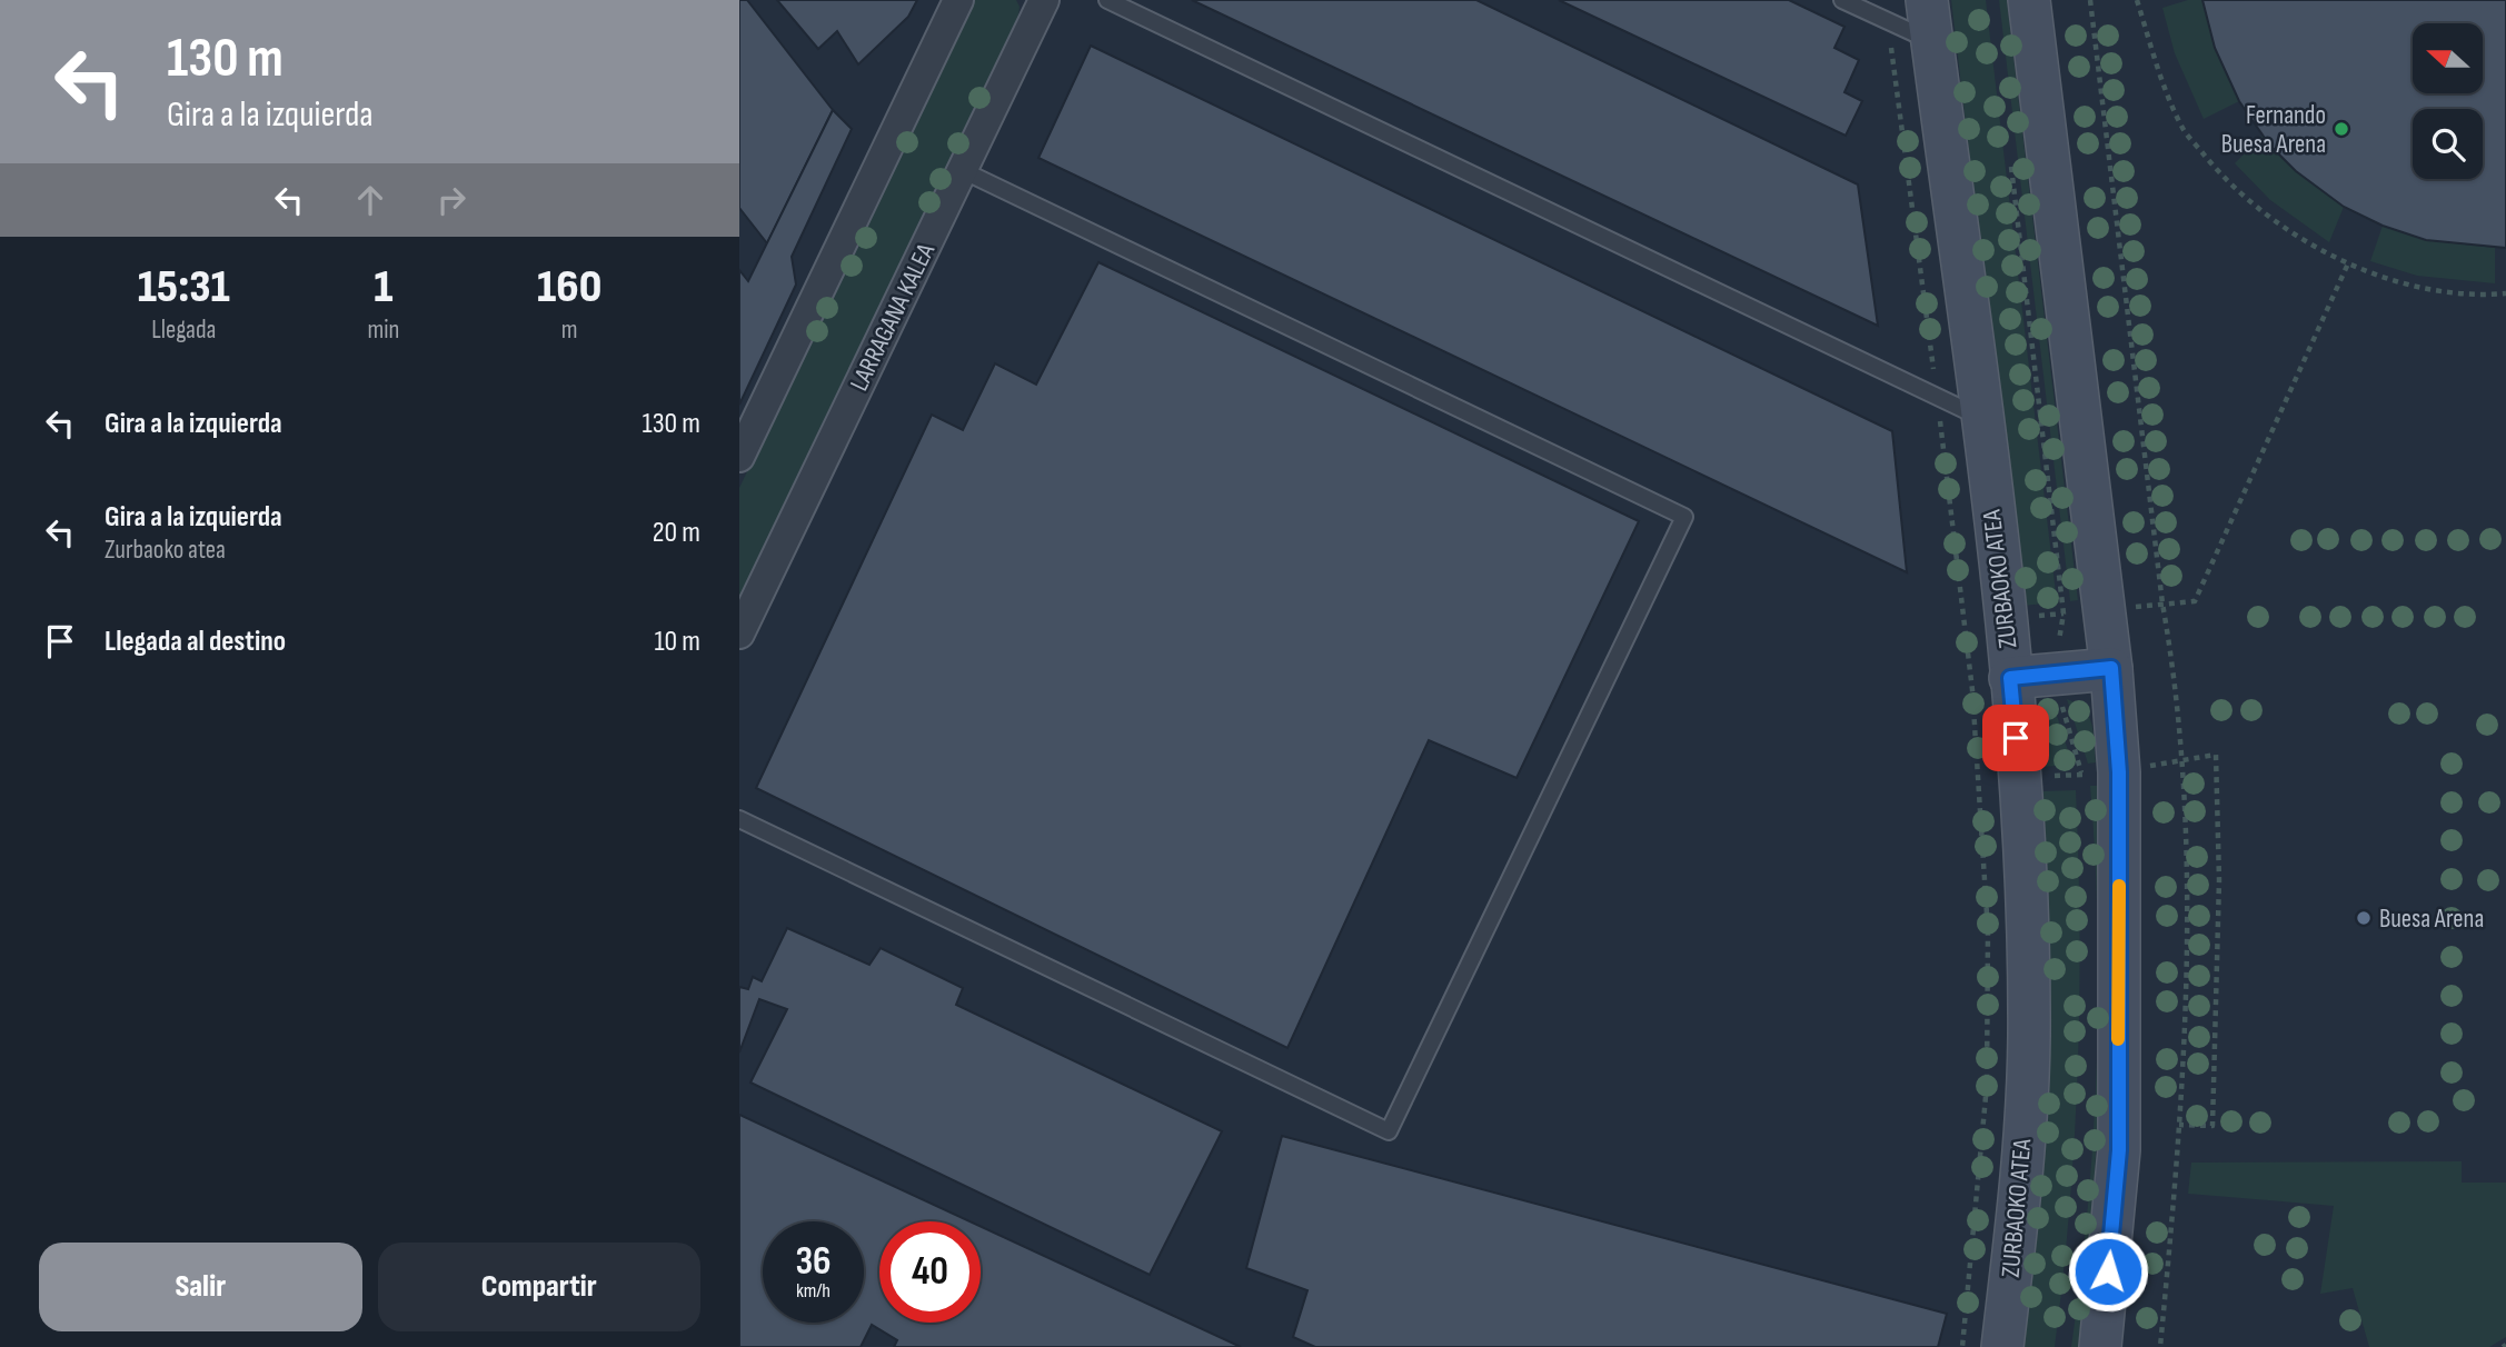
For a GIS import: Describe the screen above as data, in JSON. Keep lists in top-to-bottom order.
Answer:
{
  "streets": {
    "street": ["LARRAGANA KALEA", "ZURBAOKO ATEA"]
  },
  "places": ["Fernando Buesa Arena", "Buesa Arena"],
  "north": "left",
  "page": {
    "turn": ["130 m", "Gira a la izquierda"],
    "eta": [
      "15:31",
      "Llegada",
      "1",
      "min",
      "160",
      "m"
    ],
    "list": [
      {
        "name": "Gira a la izquierda",
        "value": "130 m"
      },
      {
        "name": "Gira a la izquierda",
        "note": "Zurbaoko atea",
        "value": "20 m"
      },
      {
        "name": "Llegada al destino",
        "value": "10 m"
      }
    ],
    "speed": "36 km/h",
    "limit": "40",
    "buttons": ["Salir", "Compartir"]
  }
}
